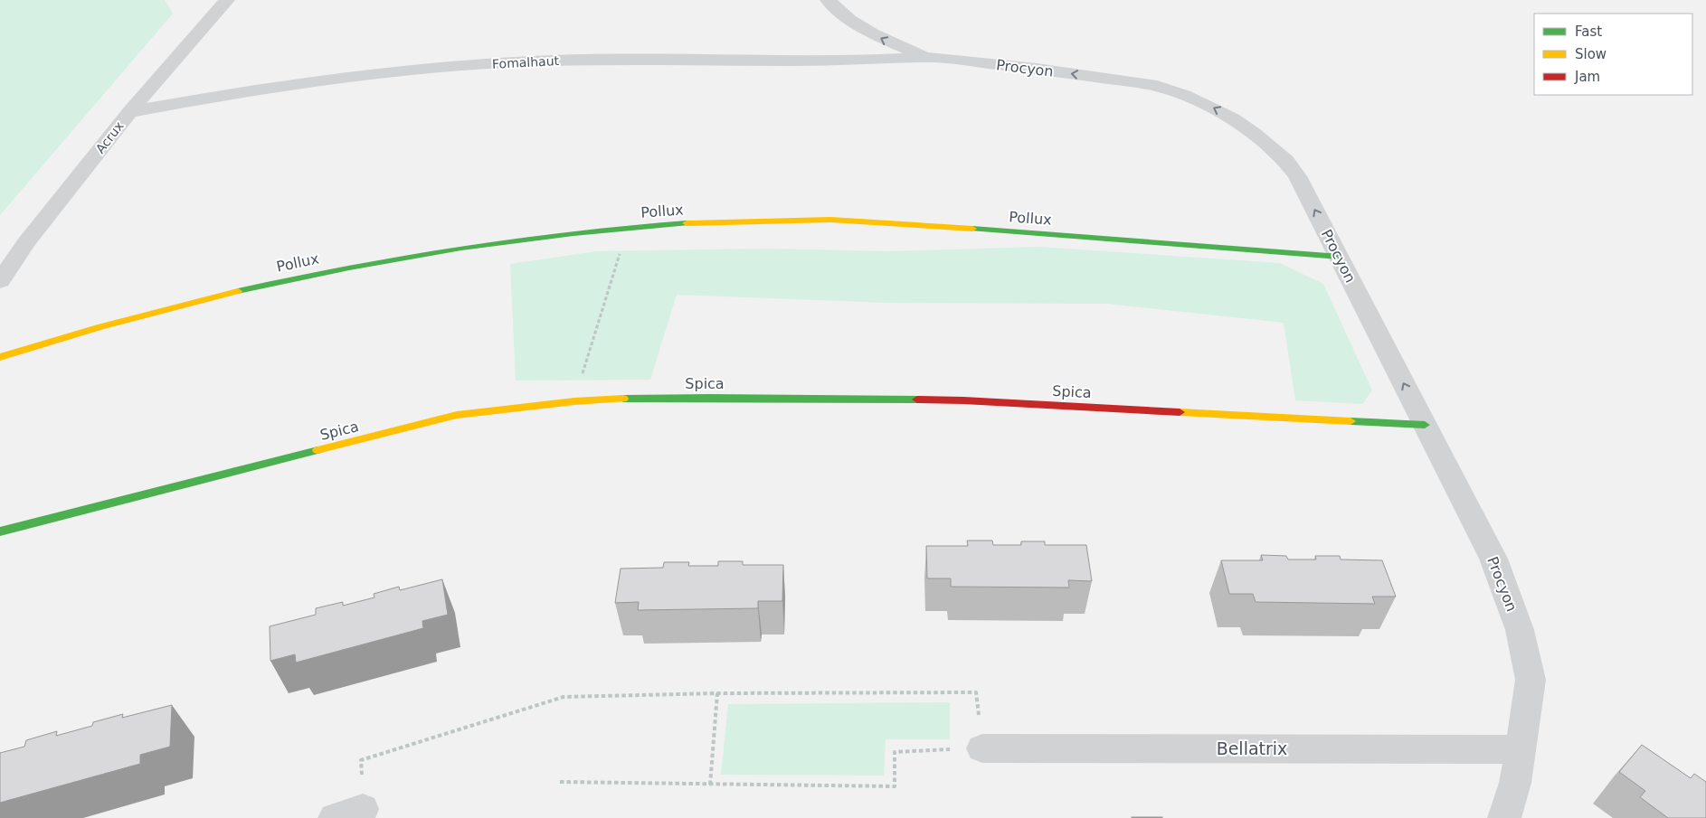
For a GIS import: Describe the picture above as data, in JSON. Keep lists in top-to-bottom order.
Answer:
{
  "streets": {
    "street": [
      "Fomalhaut",
      "Procyon",
      "Acrux",
      "Pollux",
      "Spica",
      "Bellatrix"
    ]
  },
  "crossings": [
    ["Fomalhaut", "Procyon"],
    ["Fomalhaut", "Acrux"],
    ["Procyon", "Pollux"],
    ["Procyon", "Spica"],
    ["Procyon", "Bellatrix"]
  ],
  "one_way": ["Procyon"],
  "legend": ["Fast", "Slow", "Jam"]
}
